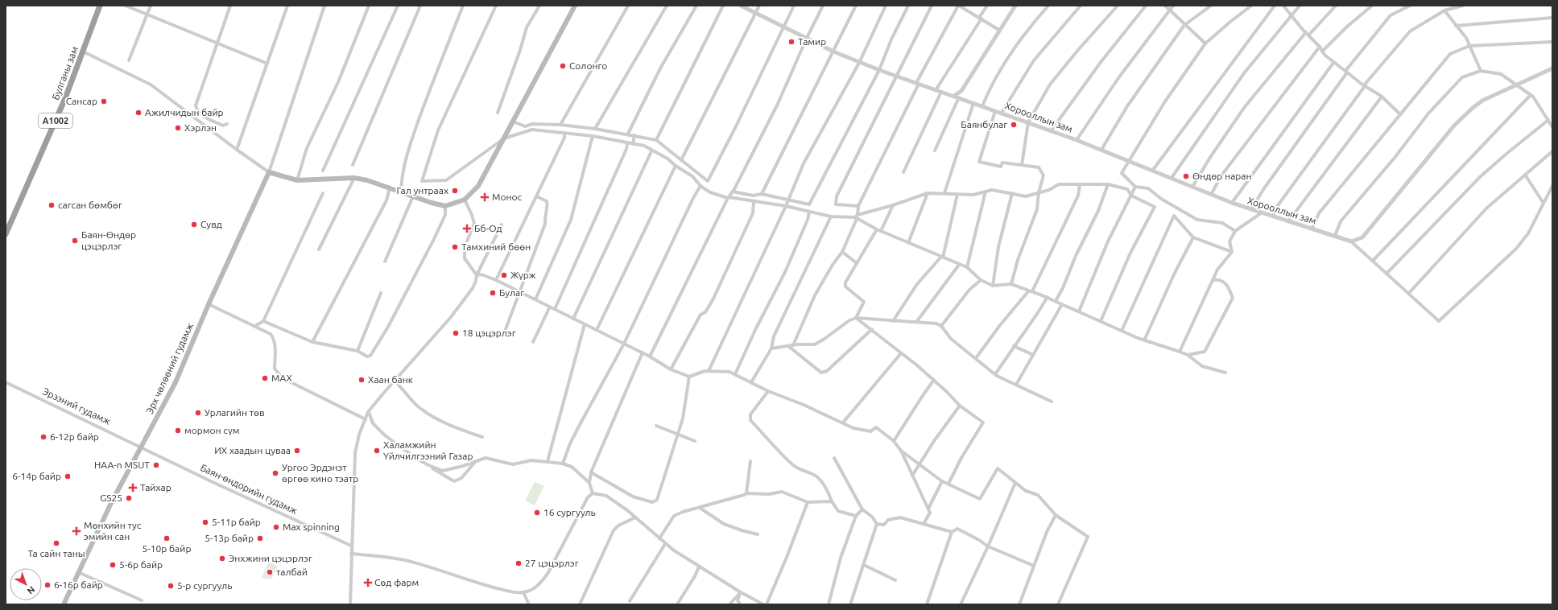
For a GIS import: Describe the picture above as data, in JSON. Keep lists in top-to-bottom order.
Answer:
{
  "streets": {
    "highway": ["Булганы зам", "A1002"],
    "main road": ["Эрх чөлөөний гудамж"],
    "street": ["Хорооллын зам", "Эрээний гудамж", "Баян-өндорийн гудамж"]
  },
  "crossings": [
    ["Эрх чөлөөний гудамж", "Эрээний гудамж"],
    ["Эрх чөлөөний гудамж", "Баян-өндорийн гудамж"],
    ["Эрээний гудамж", "Баян-өндорийн гудамж"]
  ],
  "places": {
    "other": [
      "Тамир",
      "Солонго",
      "Сансар",
      "Ажилчидын байр",
      "Баянбулаг",
      "Хэрлэн",
      "Өндөр наран",
      "Гал унтраах",
      "сагсан бөмбөг",
      "Сувд",
      "Баян-Өндөр цэцэрлэг",
      "Тамхиний бөөн",
      "Жүрж",
      "Булаг",
      "18 цэцэрлэг",
      "МАХ",
      "Хаан банк",
      "Урлагийн төв",
      "мормон сүм",
      "6-12р байр",
      "ИХ хаадын цуваа",
      "Халамжийн Үйлчилгээний Газар",
      "HAA-n MSUT",
      "Ургоо Эрдэнэт өргөө кино тэатр",
      "6-14р байр",
      "GS25",
      "16 сургууль",
      "5-11р байр",
      "Max spinning",
      "5-10р байр",
      "5-13р байр",
      "Та сайн таны",
      "Энхжини цэцэрлэг",
      "27 цэцэрлэг",
      "5-6р байр",
      "талбай",
      "6-16р байр",
      "5-р сургууль"
    ],
    "health": [
      "Монос",
      "Бб-Од",
      "Тайхар",
      "Мөнхийн тус эмийн сан",
      "Сөд фарм"
    ]
  },
  "north": "bottom right"
}
